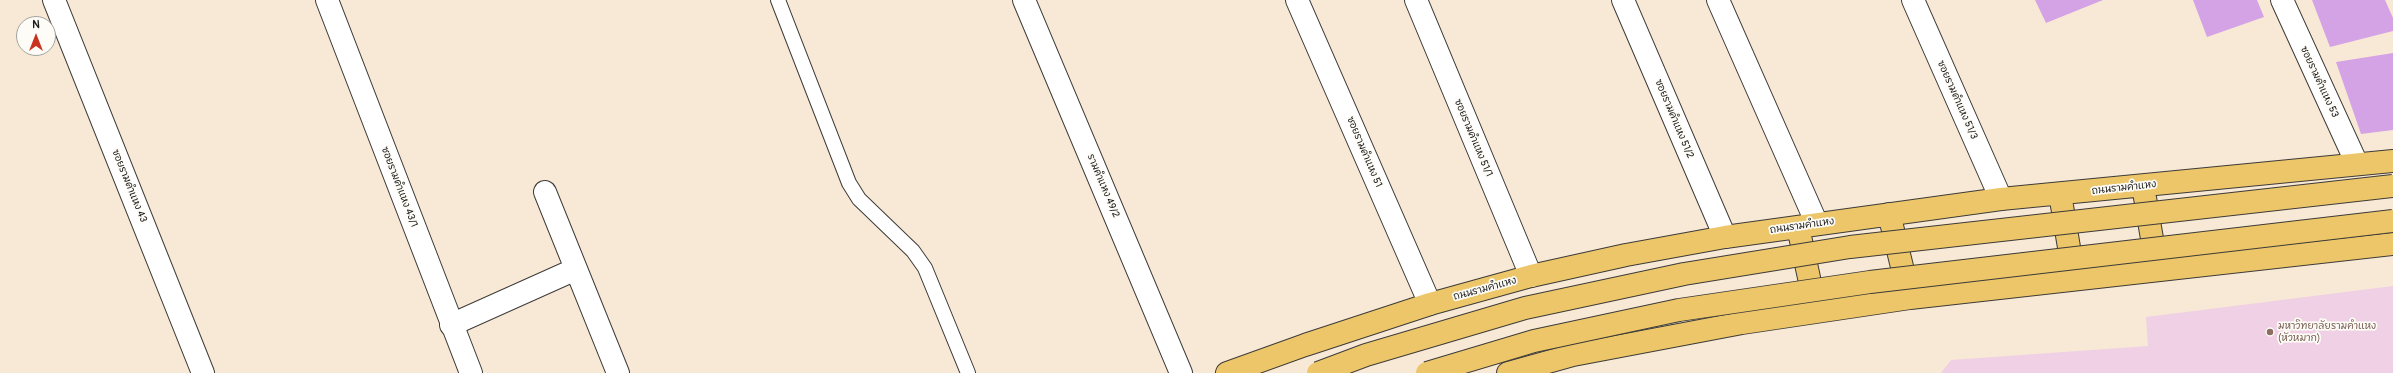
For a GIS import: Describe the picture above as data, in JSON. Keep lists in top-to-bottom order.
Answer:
{
  "streets": {
    "main road": ["ถนนรามคำแหง"],
    "street": [
      "ซอยรามคำแหง 53",
      "ซอยรามคำแหง 51/3",
      "ซอยรามคำแหง 51/2",
      "ซอยรามคำแหง 51/1",
      "ซอยรามคำแหง 51",
      "ซอยรามคำแหง 43",
      "รามคำแหง 49/2",
      "ซอยรามคำแหง 43/1"
    ]
  },
  "crossings": [
    ["ซอยรามคำแหง 53", "ถนนรามคำแหง"],
    ["ซอยรามคำแหง 51/3", "ถนนรามคำแหง"],
    ["ซอยรามคำแหง 51/2", "ถนนรามคำแหง"],
    ["ซอยรามคำแหง 51/1", "ถนนรามคำแหง"],
    ["ซอยรามคำแหง 51", "ถนนรามคำแหง"]
  ],
  "places": ["มหาวิทยาลัยรามคำแหง (หัวหมาก)"],
  "north": "top"
}
